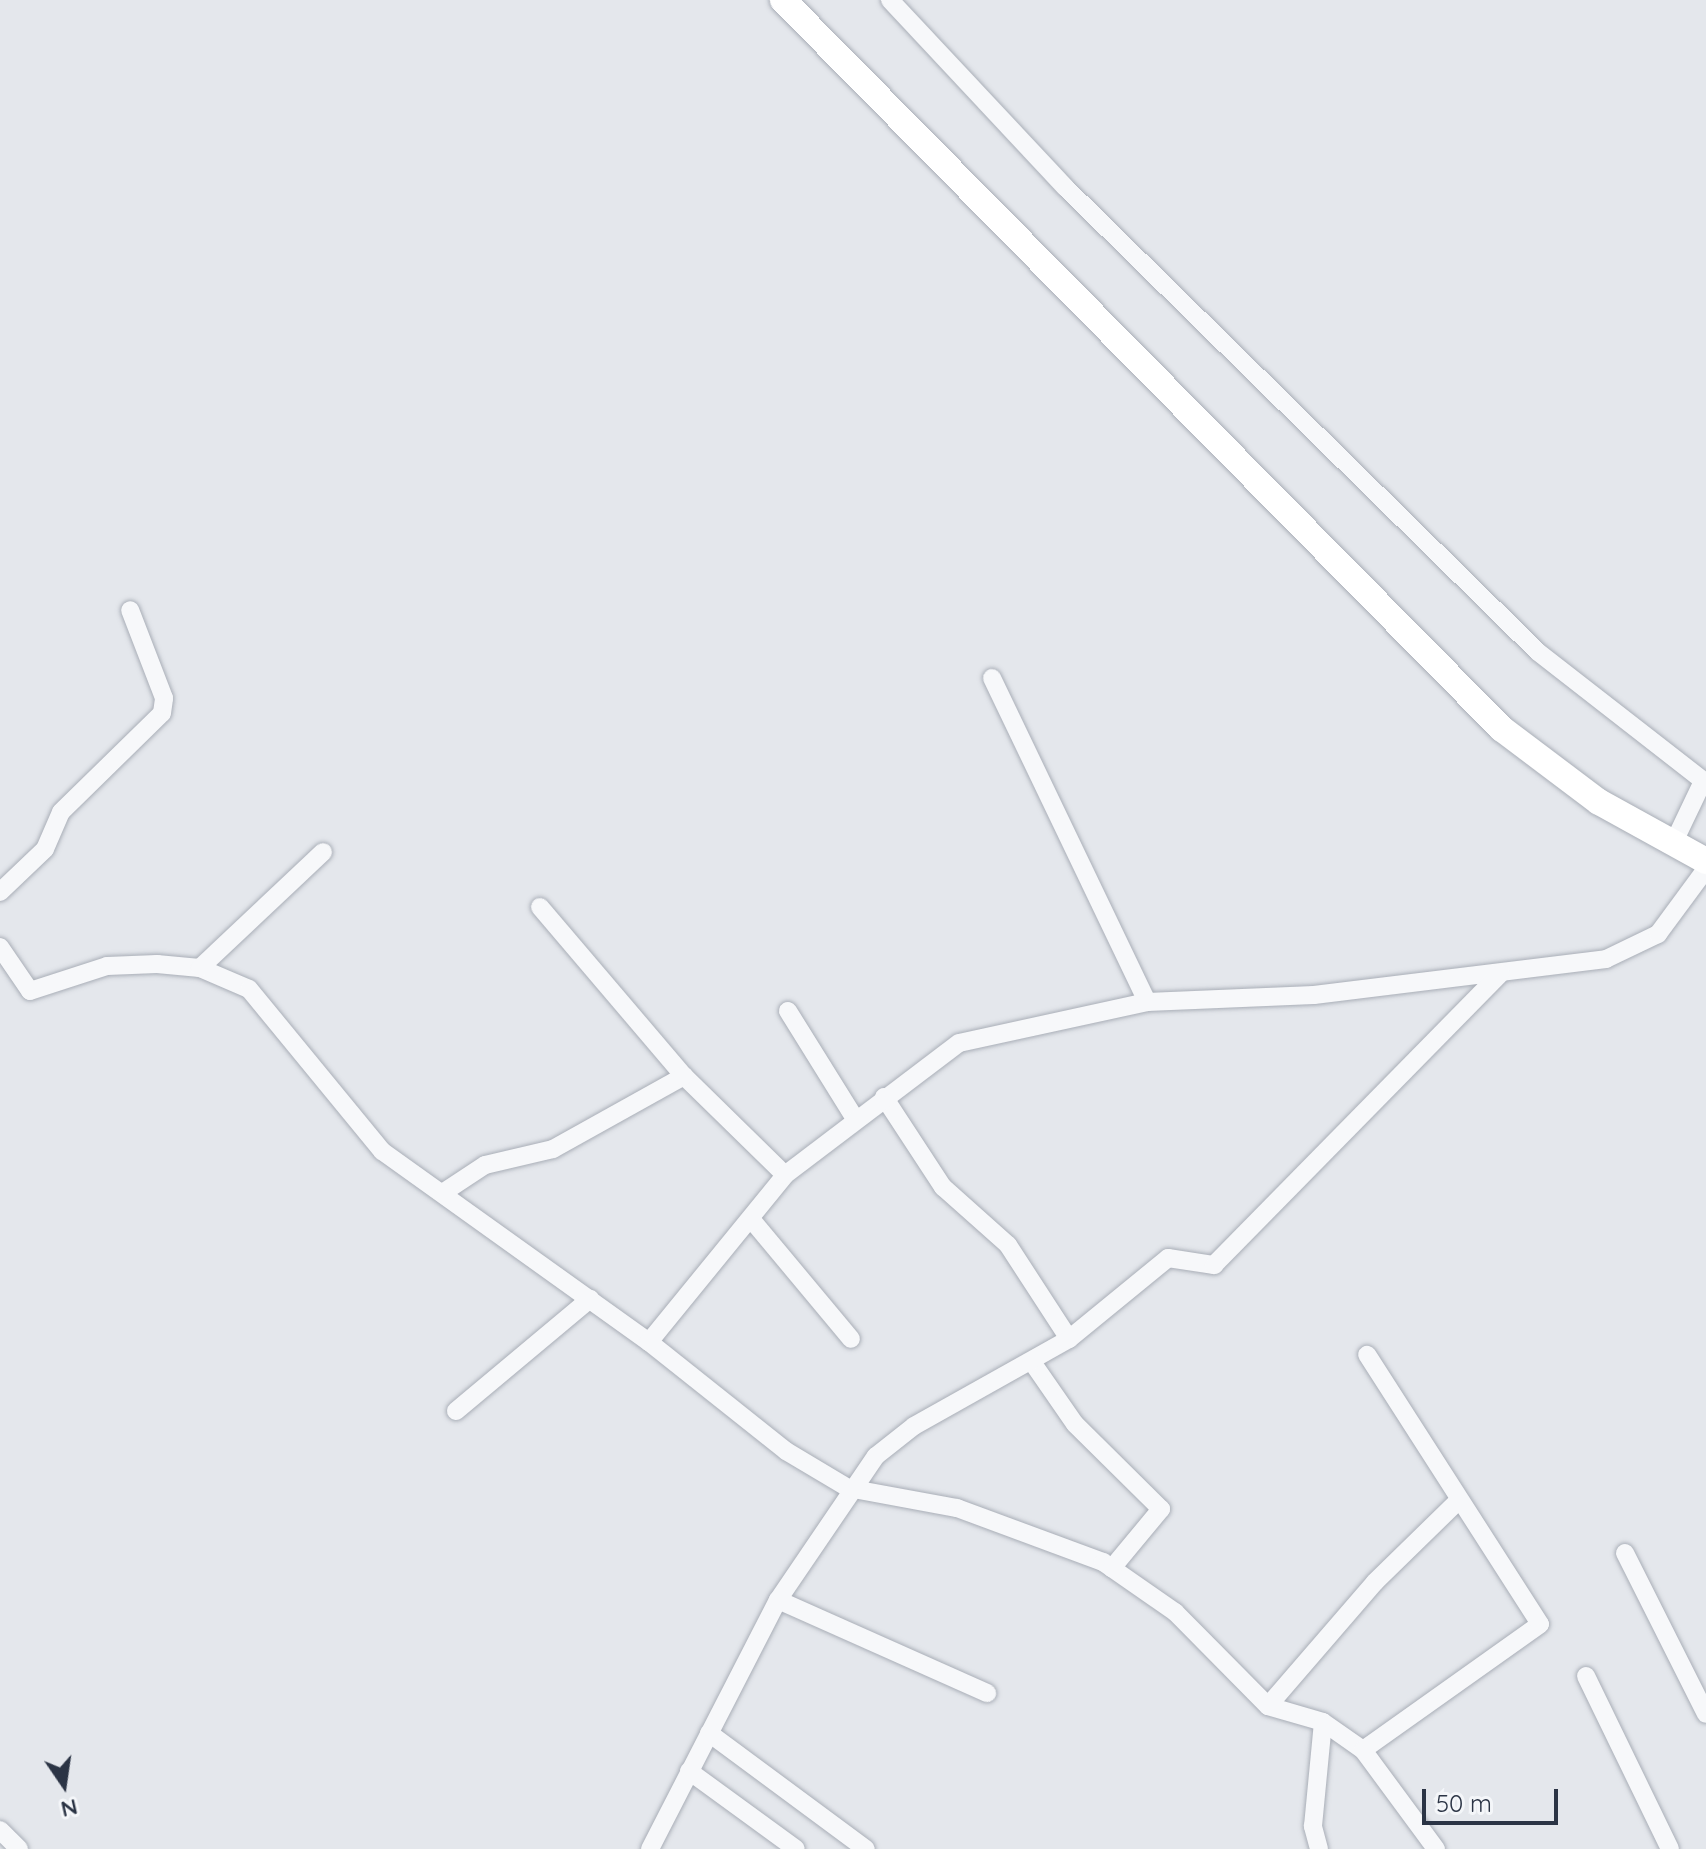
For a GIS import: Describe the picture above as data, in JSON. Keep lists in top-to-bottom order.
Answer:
{
  "scale_bar": "50 m",
  "north": "bottom"
}
